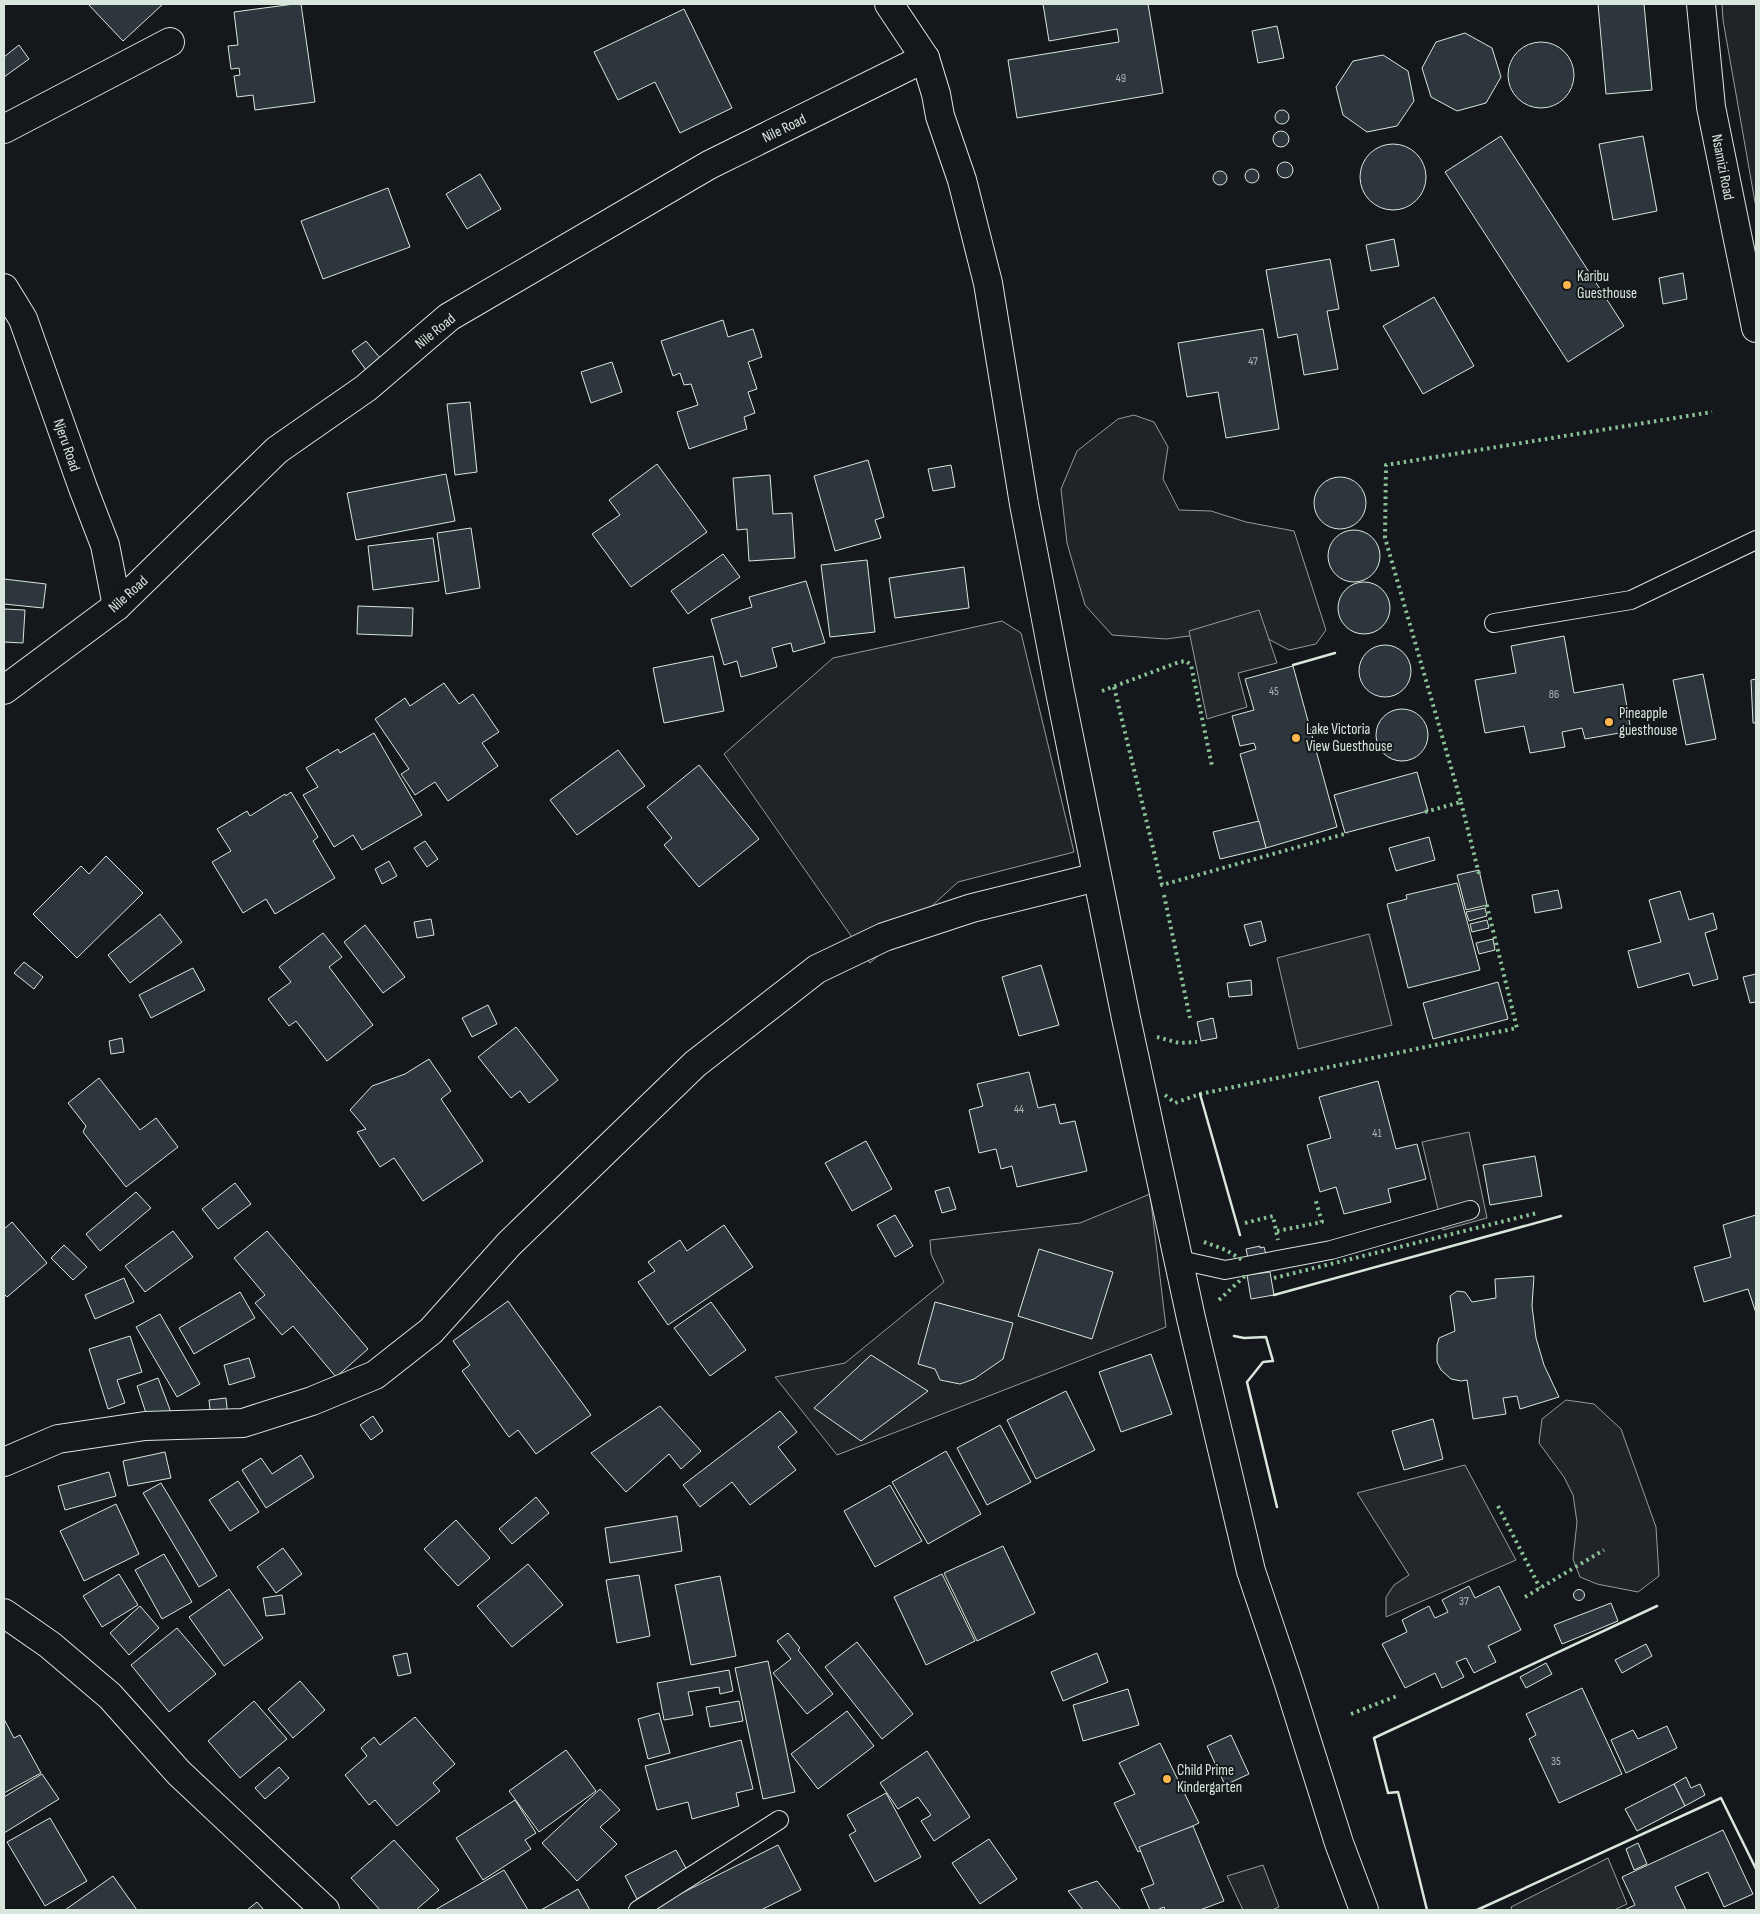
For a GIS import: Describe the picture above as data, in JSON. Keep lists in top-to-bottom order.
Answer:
{
  "streets": {
    "street": ["Nile Road", "Nsamizi Road", "Njeru Road"]
  },
  "crossings": [
    ["Nile Road", "Njeru Road"]
  ],
  "places": [
    "Karibu Guesthouse",
    "Pineapple guesthouse",
    "Lake Victoria View Guesthouse",
    "Child Prime Kindergarten"
  ],
  "house_numbers": [
    "49",
    "47",
    "45",
    "86",
    "44",
    "41",
    "37",
    "35"
  ]
}
